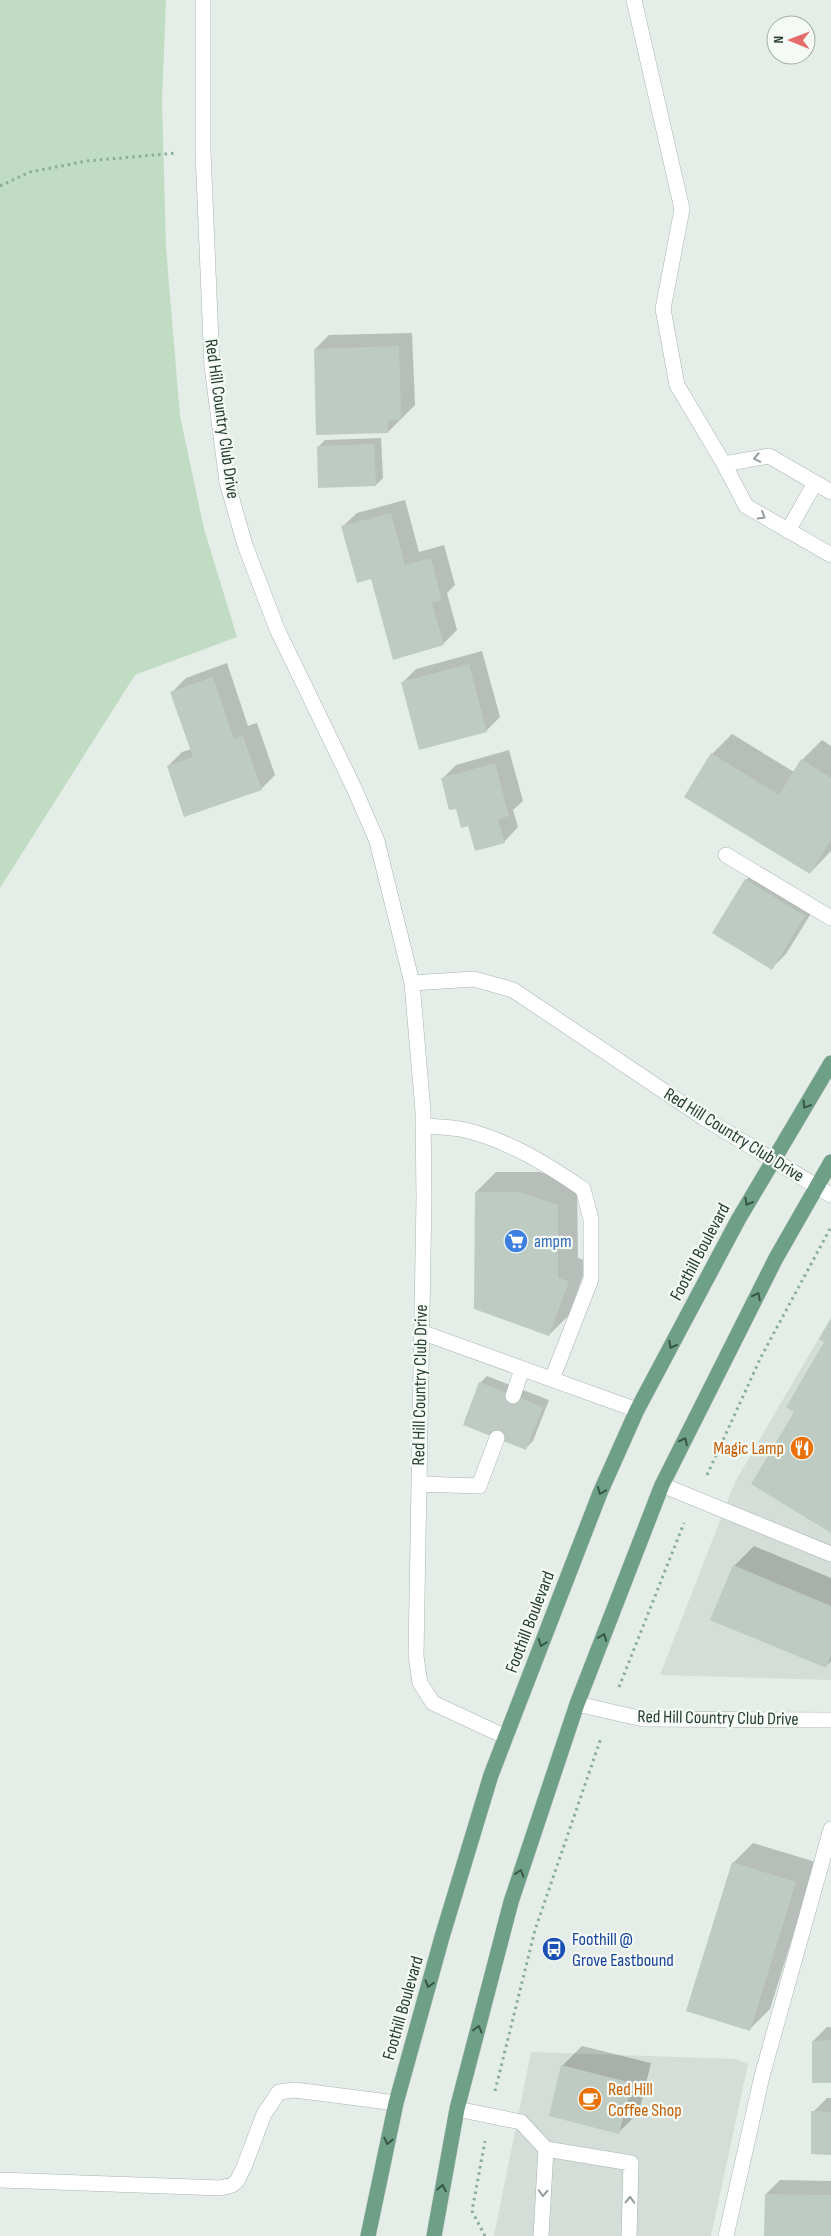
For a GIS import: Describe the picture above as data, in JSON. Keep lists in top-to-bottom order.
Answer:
{
  "streets": {
    "main road": ["Foothill Boulevard"],
    "street": ["Red Hill Country Club Drive"]
  },
  "crossings": [
    ["Red Hill Country Club Drive", "Foothill Boulevard"]
  ],
  "places": {
    "supermarket": ["ampm"],
    "restaurant": ["Magic Lamp"],
    "bus stop": ["Foothill @ Grove Eastbound"],
    "cafe": ["Red Hill Coffee Shop"]
  },
  "north": "left"
}
